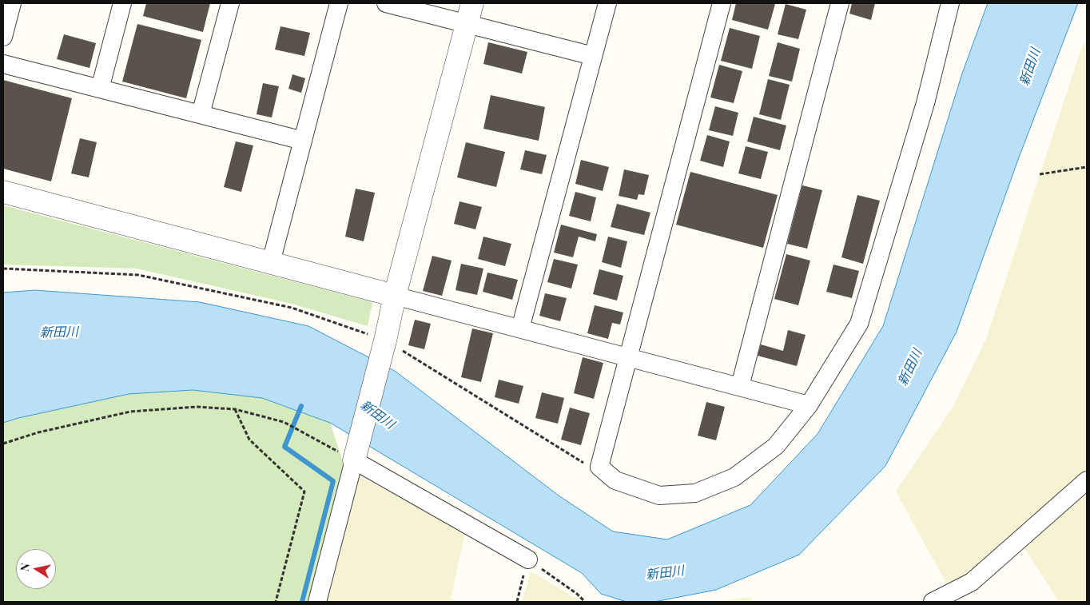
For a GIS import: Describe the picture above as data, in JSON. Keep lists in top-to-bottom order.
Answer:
{
  "water": ["新田川"],
  "north": "left"
}
